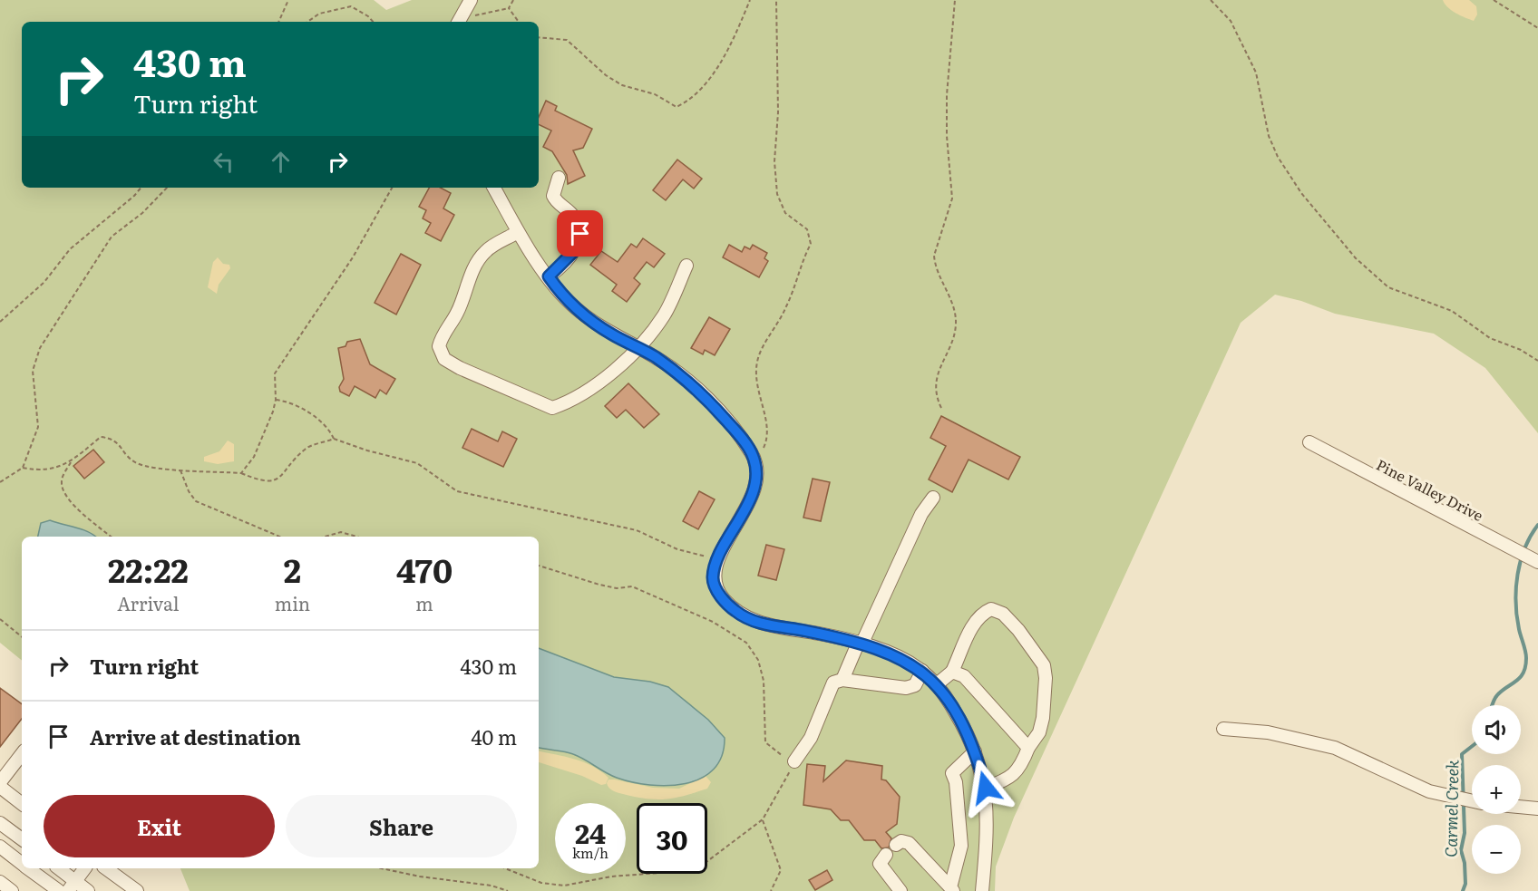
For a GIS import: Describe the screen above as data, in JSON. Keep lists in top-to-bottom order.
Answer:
{
  "streets": {
    "street": ["Pine Valley Drive"]
  },
  "water": ["Carmel Creek"],
  "page": {
    "turn": ["430 m", "Turn right"],
    "eta": [
      "22:22",
      "Arrival",
      "2",
      "min",
      "470",
      "m"
    ],
    "list": [
      {
        "name": "Turn right",
        "value": "430 m"
      },
      {
        "name": "Arrive at destination",
        "value": "40 m"
      }
    ],
    "map_buttons": ["+", "−"],
    "buttons": ["Exit", "Share"],
    "speed": "24 km/h",
    "limit": "30"
  }
}
